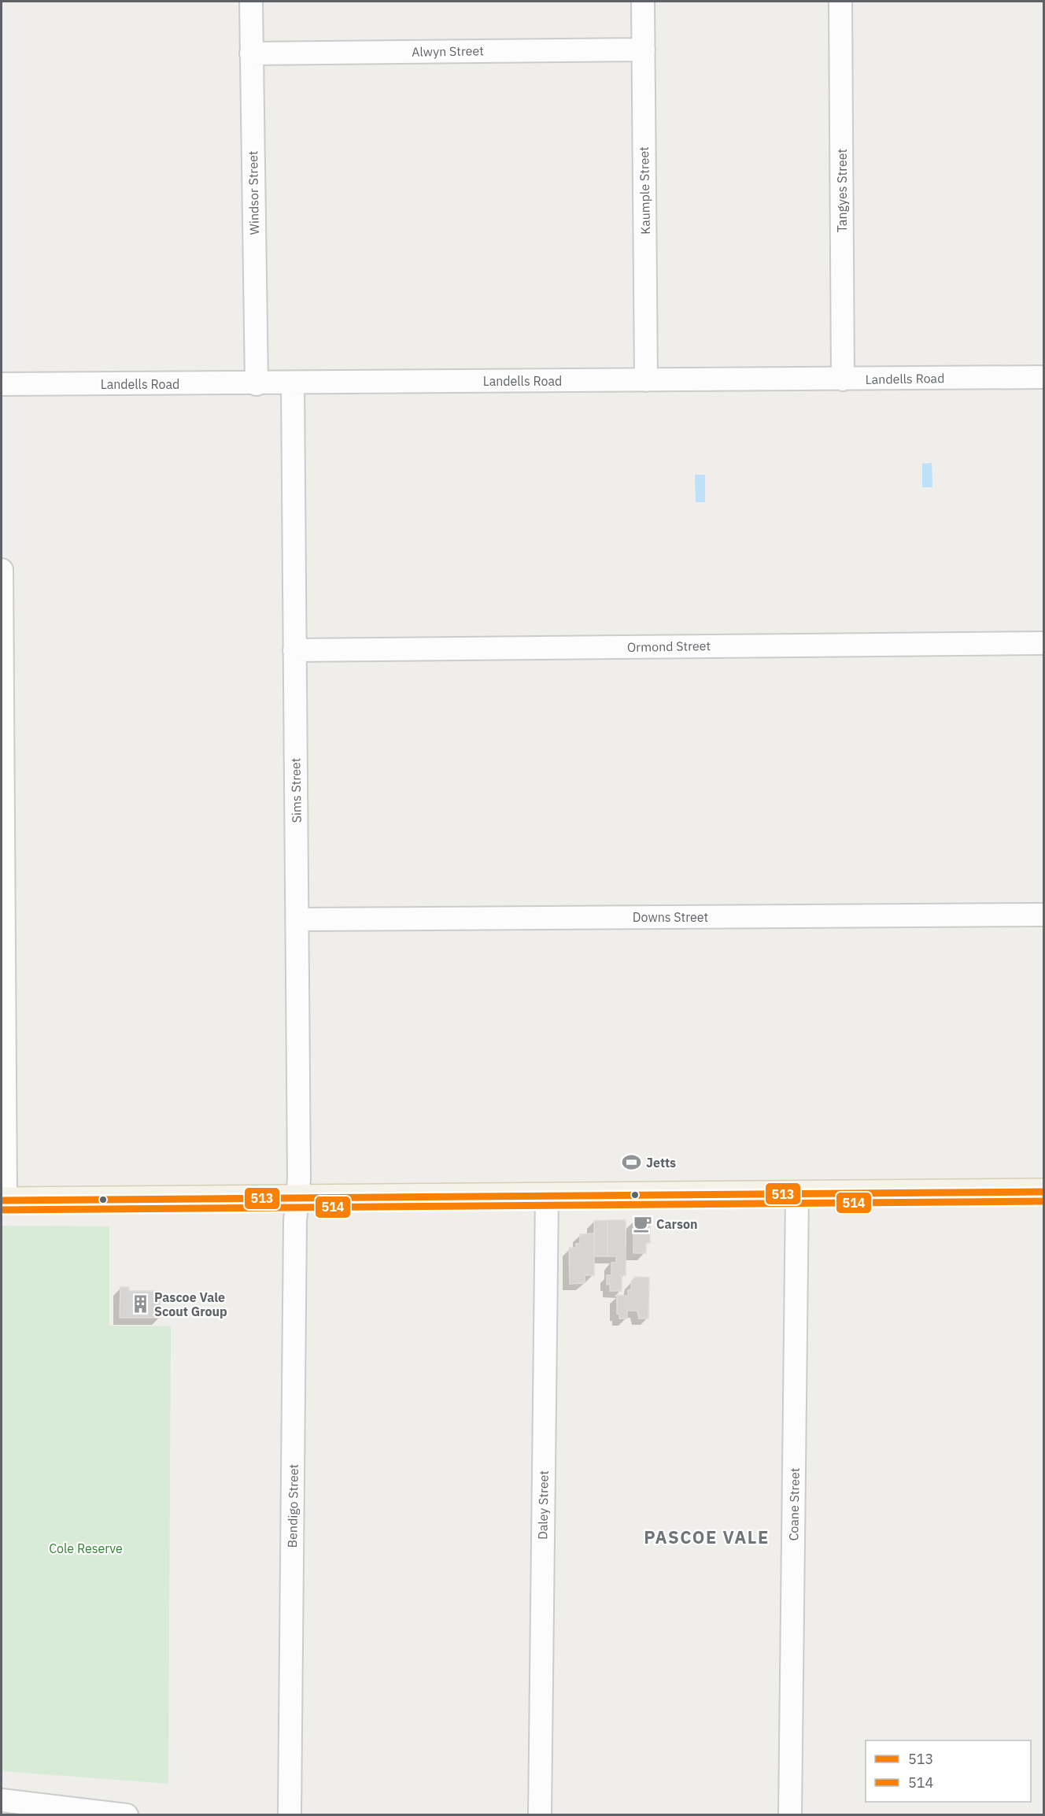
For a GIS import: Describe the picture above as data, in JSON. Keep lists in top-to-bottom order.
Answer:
{
  "streets": {
    "street": [
      "Alwyn Street",
      "Kaumple Street",
      "Tangyes Street",
      "Windsor Street",
      "Landells Road",
      "Ormond Street",
      "Sims Street",
      "Downs Street",
      "Coane Street",
      "Daley Street",
      "Bendigo Street"
    ]
  },
  "crossings": [
    ["Alwyn Street", "Kaumple Street"],
    ["Alwyn Street", "Windsor Street"],
    ["Kaumple Street", "Landells Road"],
    ["Tangyes Street", "Landells Road"],
    ["Windsor Street", "Landells Road"],
    ["Landells Road", "Sims Street"],
    ["Ormond Street", "Sims Street"],
    ["Sims Street", "Downs Street"],
    ["Sims Street", "Bendigo Street"]
  ],
  "districts": ["PASCOE VALE"],
  "parks": ["Cole Reserve"],
  "places": {
    "sports": ["Jetts"],
    "cafe": ["Carson"],
    "building": ["Pascoe Vale Scout Group"]
  },
  "lines": ["transit line 513", "transit line 514"],
  "legend": ["513", "514"]
}
